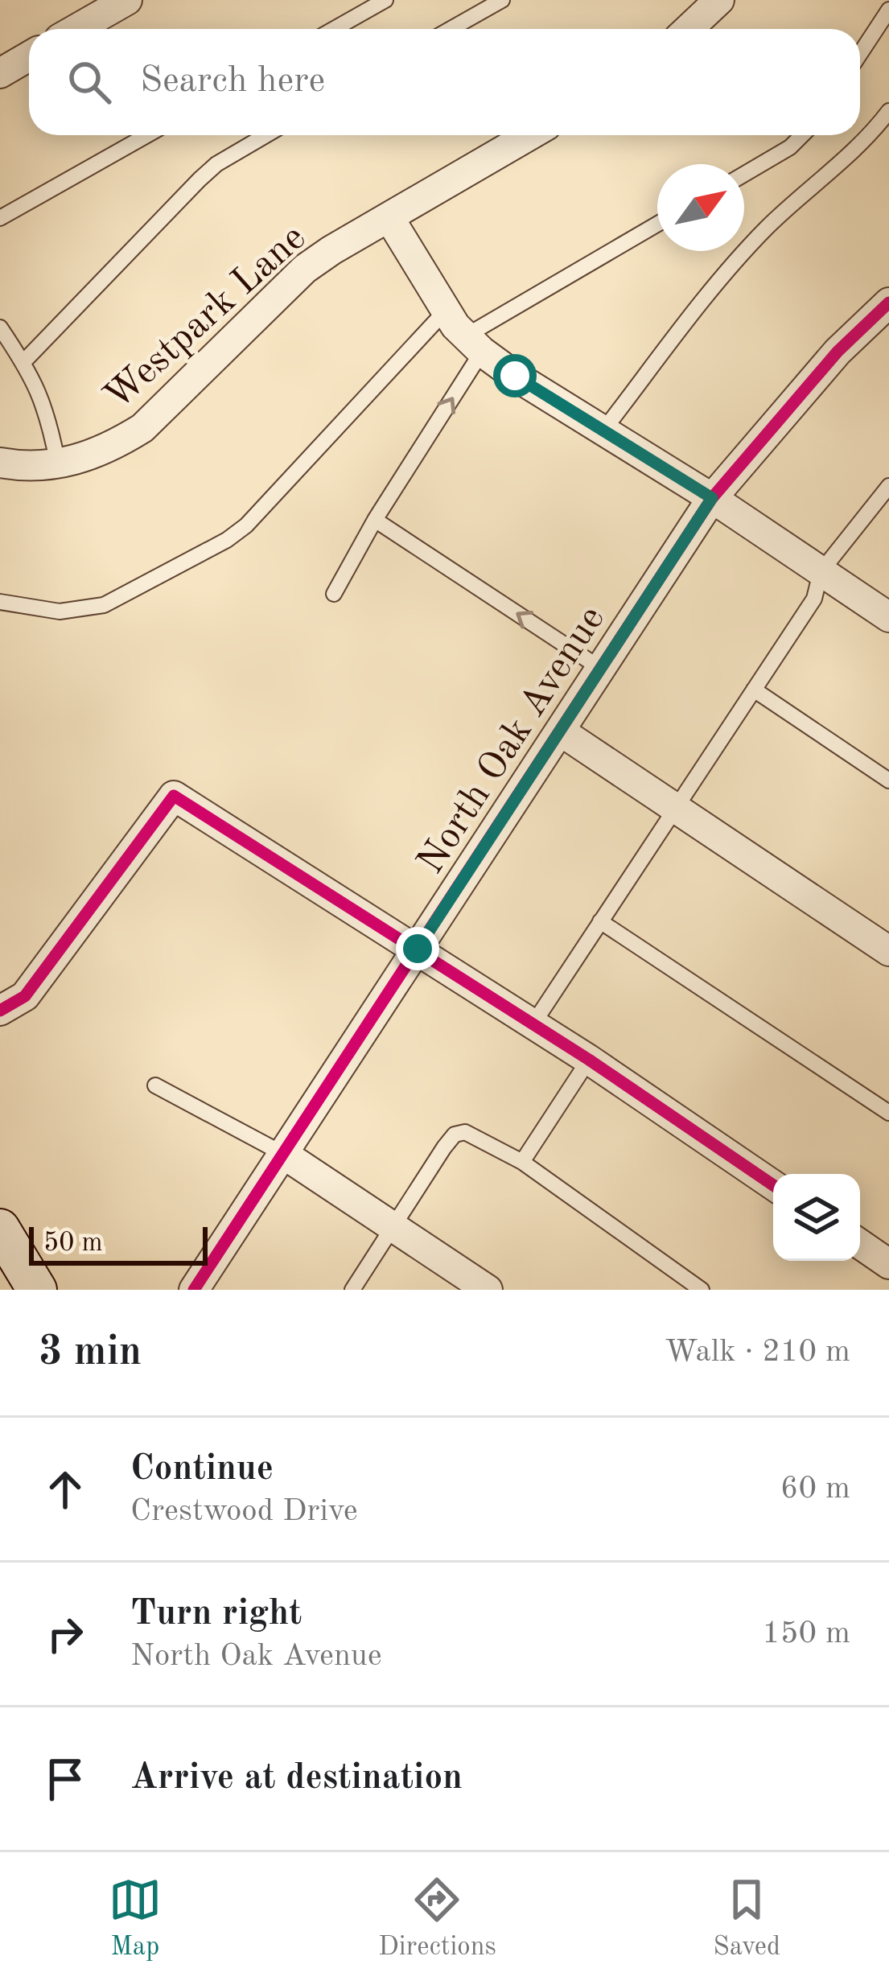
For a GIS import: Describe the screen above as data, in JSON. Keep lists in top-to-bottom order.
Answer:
{
  "streets": {
    "street": ["Westpark Lane", "North Oak Avenue"]
  },
  "scale_bar": "50 m",
  "north": "top right",
  "page": {
    "search": "Search here",
    "scale": "50 m",
    "heading": ["3 min", "Walk · 210 m"],
    "list": [
      ["Continue", "Crestwood Drive", "60 m"],
      ["Turn right", "North Oak Avenue", "150 m"],
      "Arrive at destination"
    ],
    "nav": ["Map", "Directions", "Saved"]
  }
}
